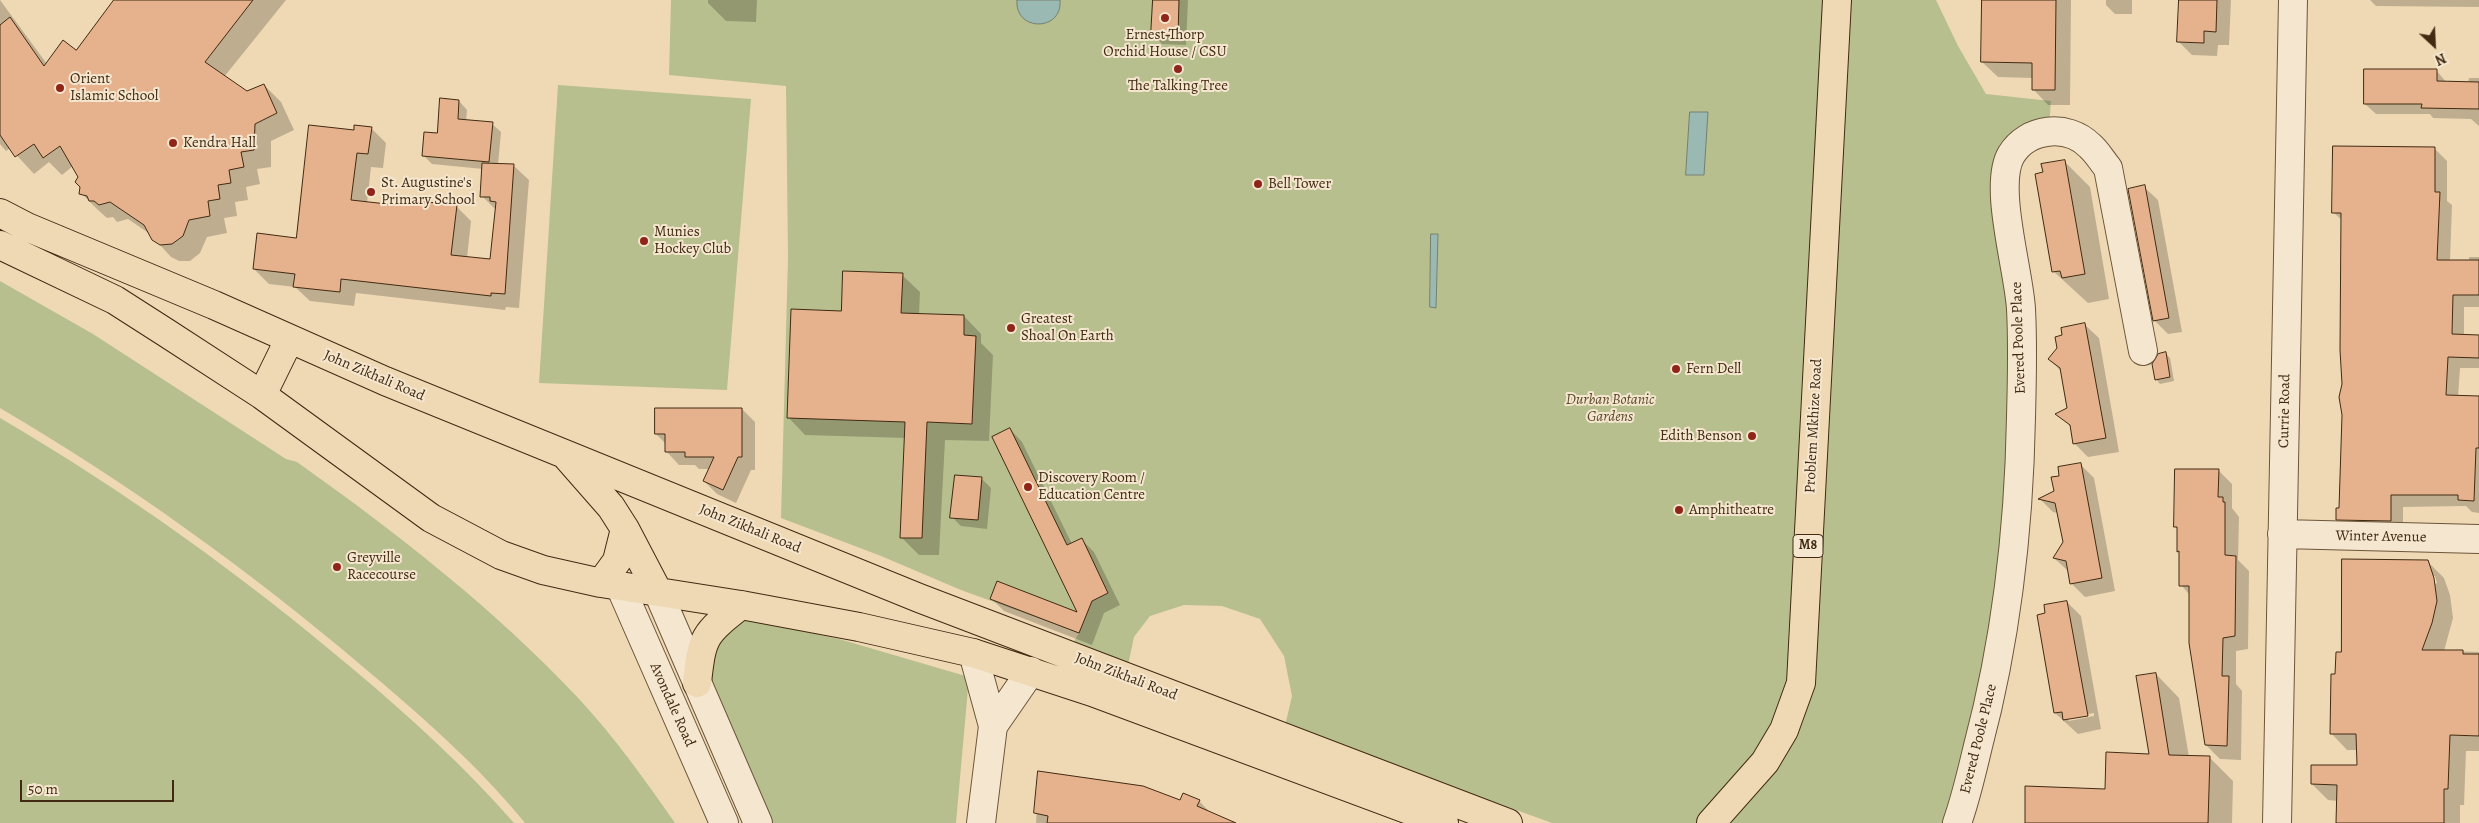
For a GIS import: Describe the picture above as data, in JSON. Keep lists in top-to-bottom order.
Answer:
{
  "streets": {
    "main road": ["John Zikhali Road", "Problem Mkhize Road", "M8"],
    "street": [
      "Evered Poole Place",
      "Currie Road",
      "Winter Avenue",
      "Avondale Road"
    ]
  },
  "crossings": [
    ["John Zikhali Road", "Avondale Road"],
    ["Currie Road", "Winter Avenue"]
  ],
  "parks": ["Durban Botanic Gardens"],
  "places": [
    "Ernest Thorp Orchid House / CSU",
    "The Talking Tree",
    "Orient Islamic School",
    "Kendra Hall",
    "Bell Tower",
    "St. Augustine's Primary School",
    "Munies Hockey Club",
    "Greatest Shoal On Earth",
    "Fern Dell",
    "Edith Benson",
    "Discovery Room / Education Centre",
    "Amphitheatre",
    "Greyville Racecourse"
  ],
  "scale_bar": "50 m",
  "north": "bottom right"
}
